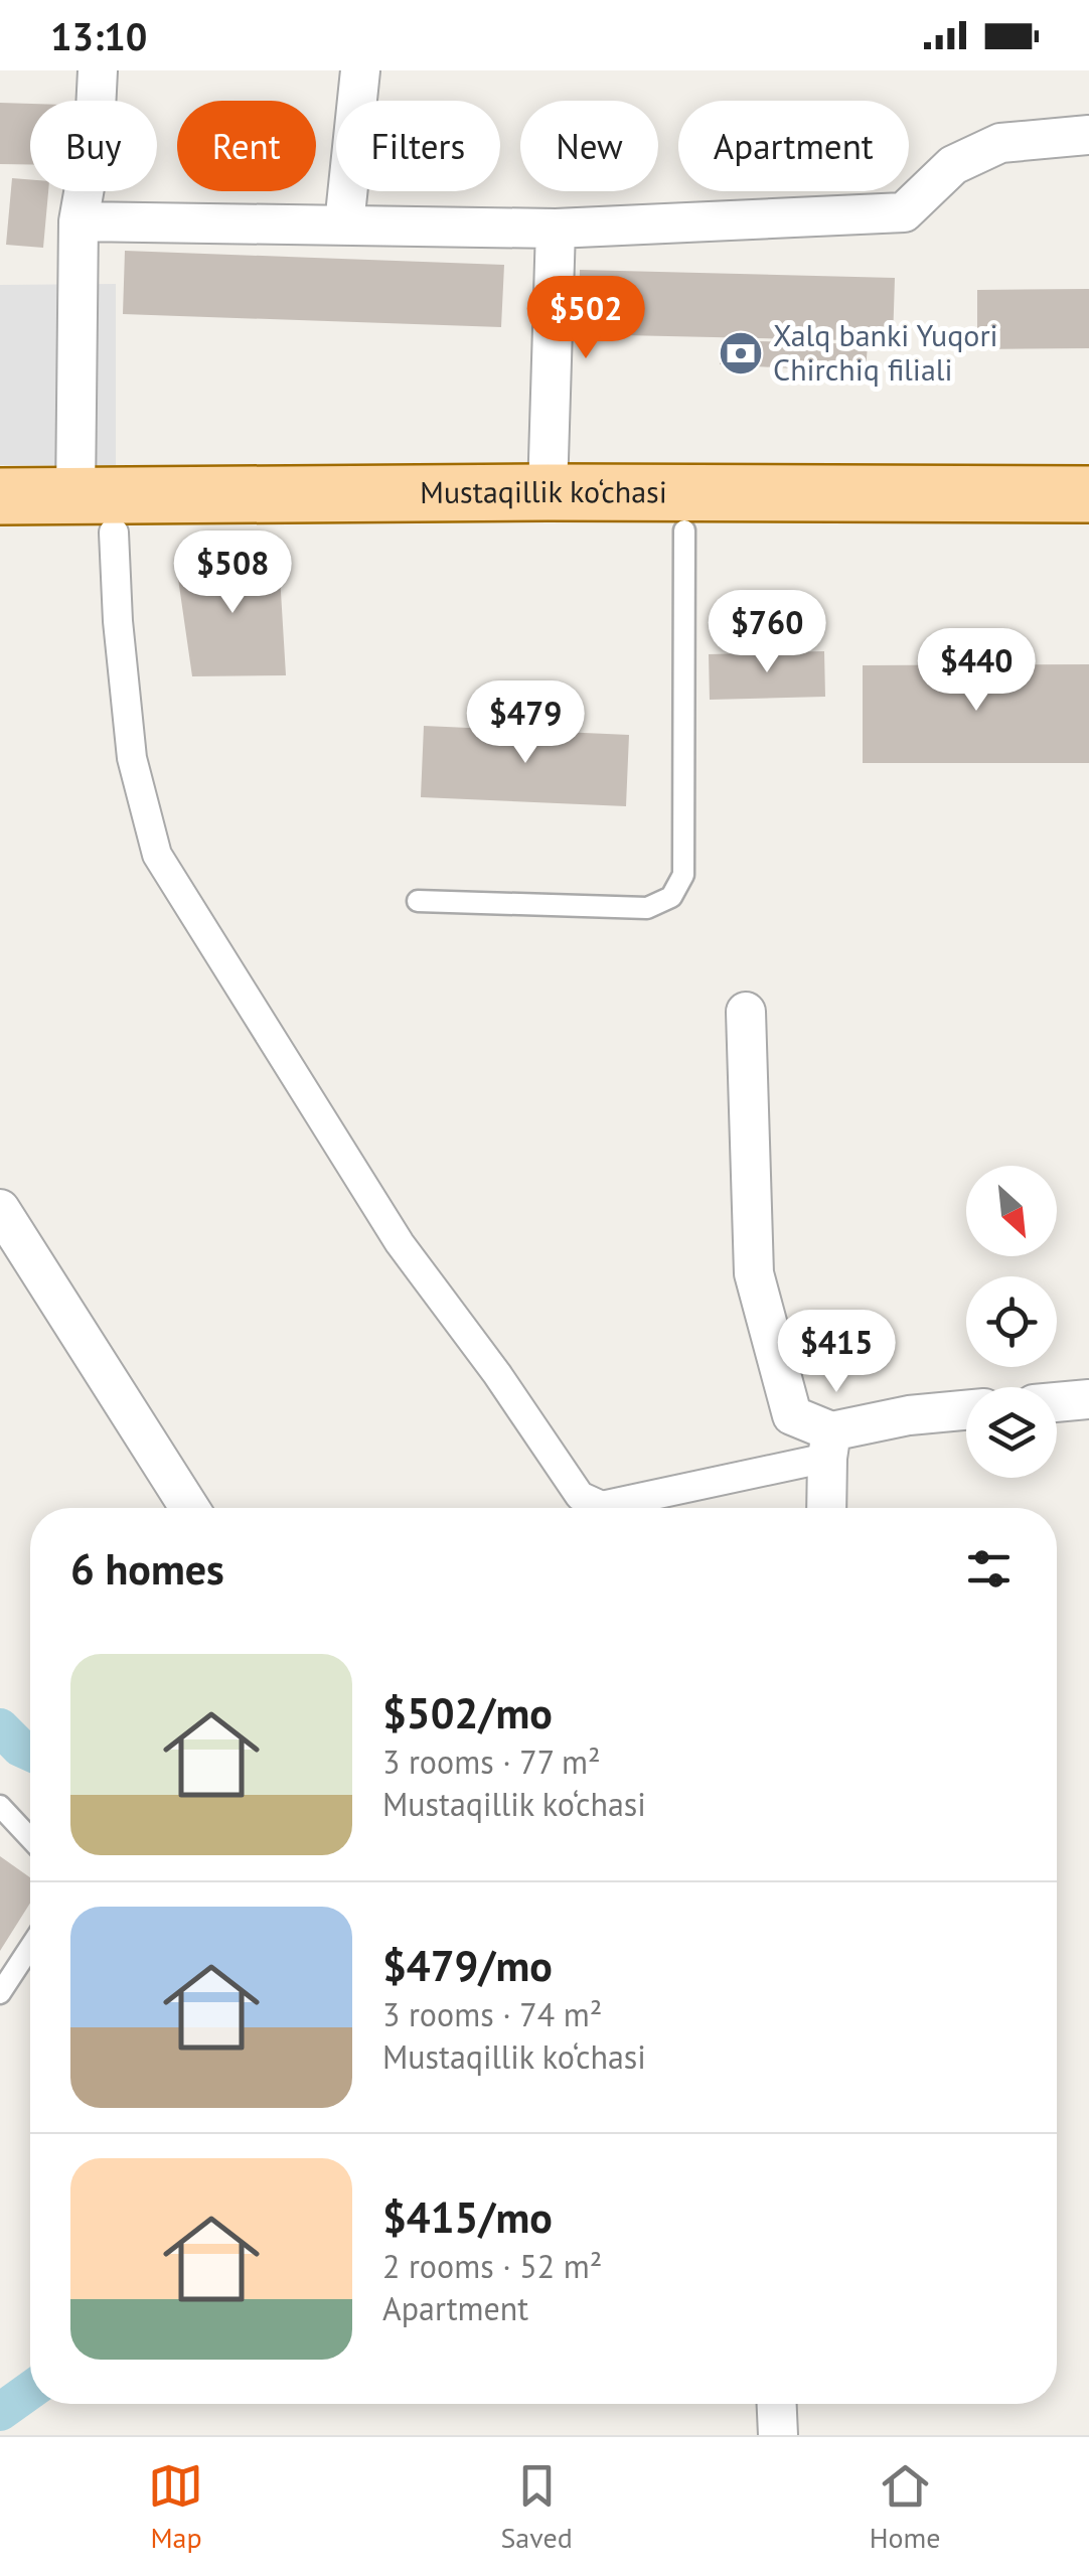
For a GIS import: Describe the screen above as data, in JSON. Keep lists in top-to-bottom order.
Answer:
{
  "streets": {
    "main road": ["Mustaqillik ko‘chasi"]
  },
  "places": {
    "bank": ["Xalq banki Yuqori Chirchiq filiali"]
  },
  "north": "bottom right",
  "page": {
    "status": "13:10",
    "chip": [
      "Buy",
      "Rent",
      "Filters",
      "New",
      "Apartment"
    ],
    "price": [
      "$502",
      "$508",
      "$760",
      "$440",
      "$479",
      "$415"
    ],
    "heading": "6 homes",
    "list": [
      {
        "name": "$502/mo",
        "note": "3 rooms · 77 m² · Mustaqillik ko‘chasi"
      },
      {
        "name": "$479/mo",
        "note": "3 rooms · 74 m² · Mustaqillik ko‘chasi"
      },
      {
        "name": "$415/mo",
        "note": "2 rooms · 52 m² · Apartment"
      }
    ],
    "tabs": ["Map", "Saved", "Home"]
  }
}
